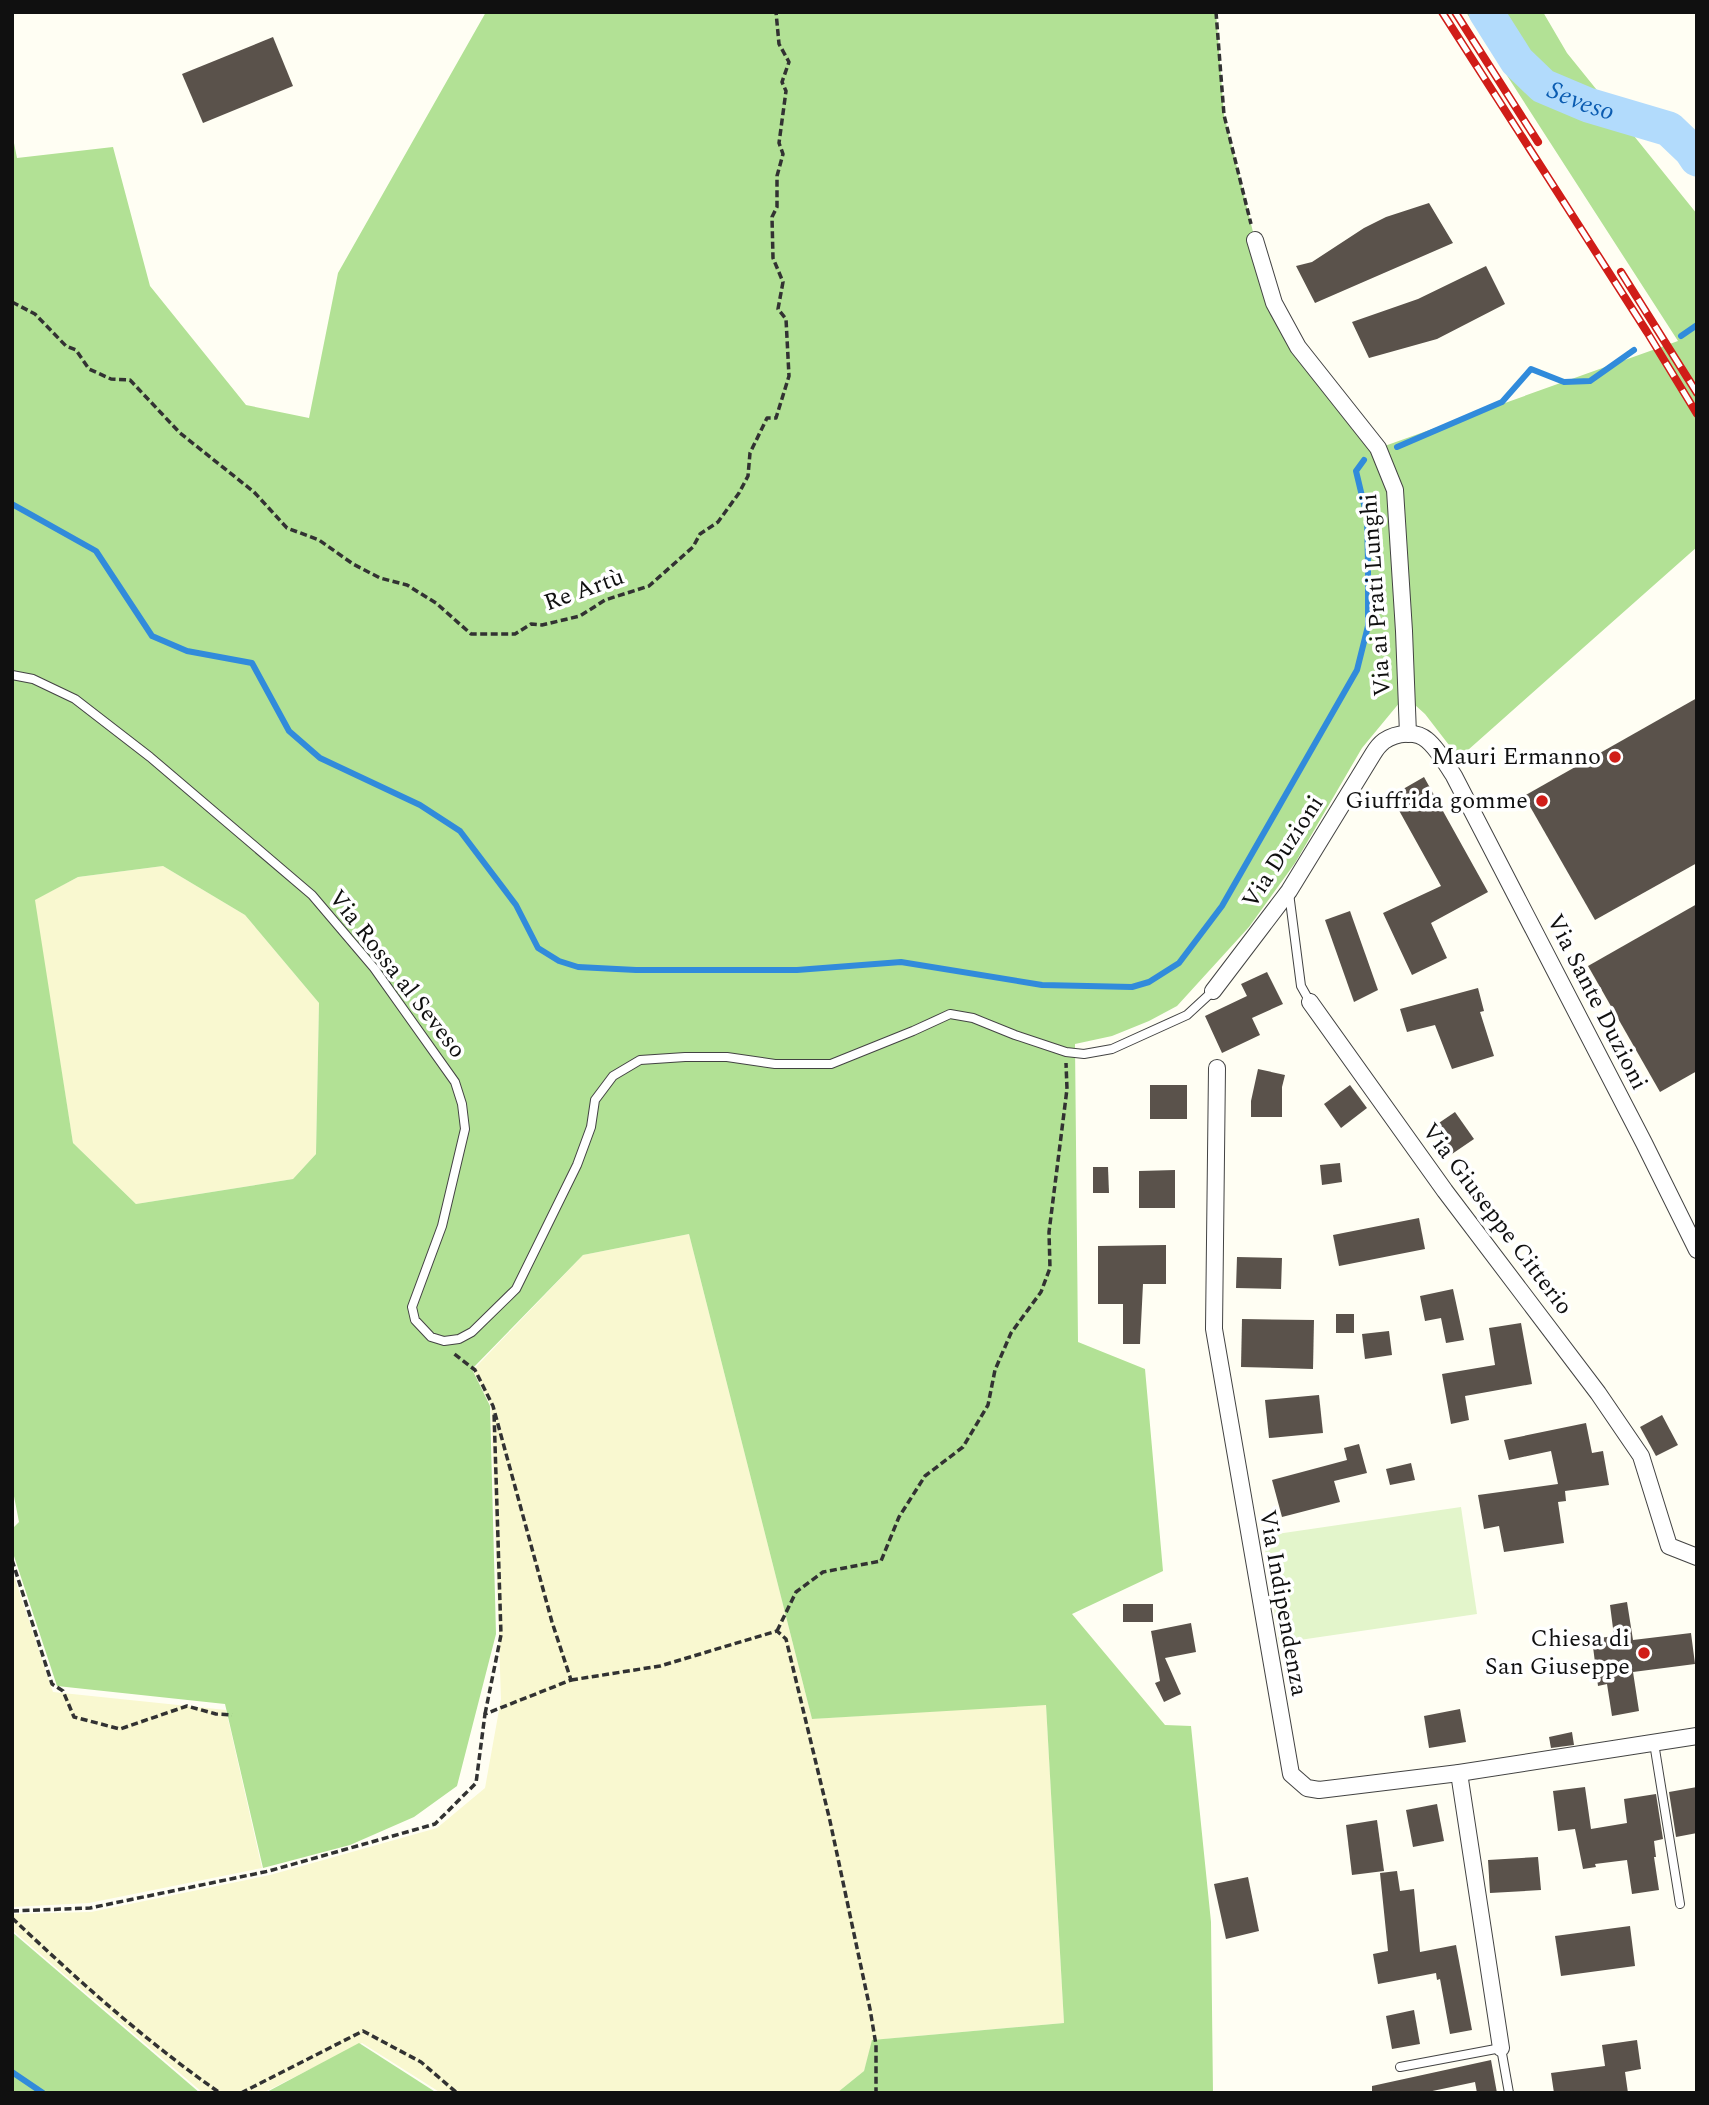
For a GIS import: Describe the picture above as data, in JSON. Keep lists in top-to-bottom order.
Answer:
{
  "streets": {
    "street": [
      "Via ai Prati Lunghi",
      "Via Duzioni",
      "Via Sante Duzioni",
      "Via Giuseppe Citterio",
      "Via Indipendenza"
    ],
    "lane": ["Via Rossa al Seveso"],
    "path": ["Re Artù"]
  },
  "crossings": [
    ["Via ai Prati Lunghi", "Via Duzioni"],
    ["Via ai Prati Lunghi", "Via Sante Duzioni"],
    ["Via Duzioni", "Via Sante Duzioni"],
    ["Via Duzioni", "Via Giuseppe Citterio"]
  ],
  "water": ["Seveso"],
  "places": ["Mauri Ermanno", "Giuffrida gomme", "Chiesa di San Giuseppe"]
}
